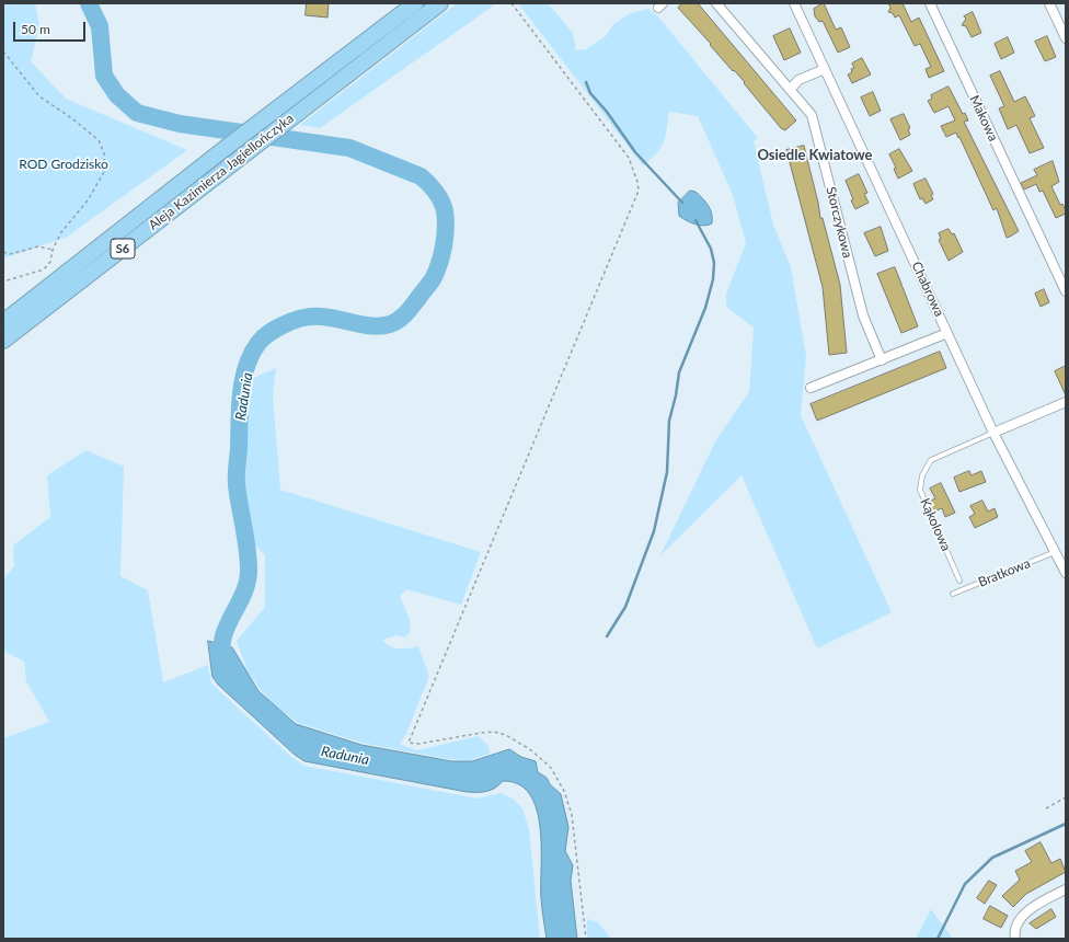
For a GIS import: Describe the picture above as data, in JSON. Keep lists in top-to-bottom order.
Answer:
{
  "streets": {
    "highway": ["Aleja Kazimierza Jagiellończyka", "S6"],
    "street": ["Makowa", "Storczykowa", "Chabrowa"],
    "lane": ["Kąkolowa", "Bratkowa"]
  },
  "crossings": [
    ["Chabrowa", "Kąkolowa"],
    ["Chabrowa", "Bratkowa"]
  ],
  "districts": ["Osiedle Kwiatowe"],
  "water": ["Radunia"],
  "parks": ["ROD Grodzisko"],
  "scale_bar": "50 m"
}
